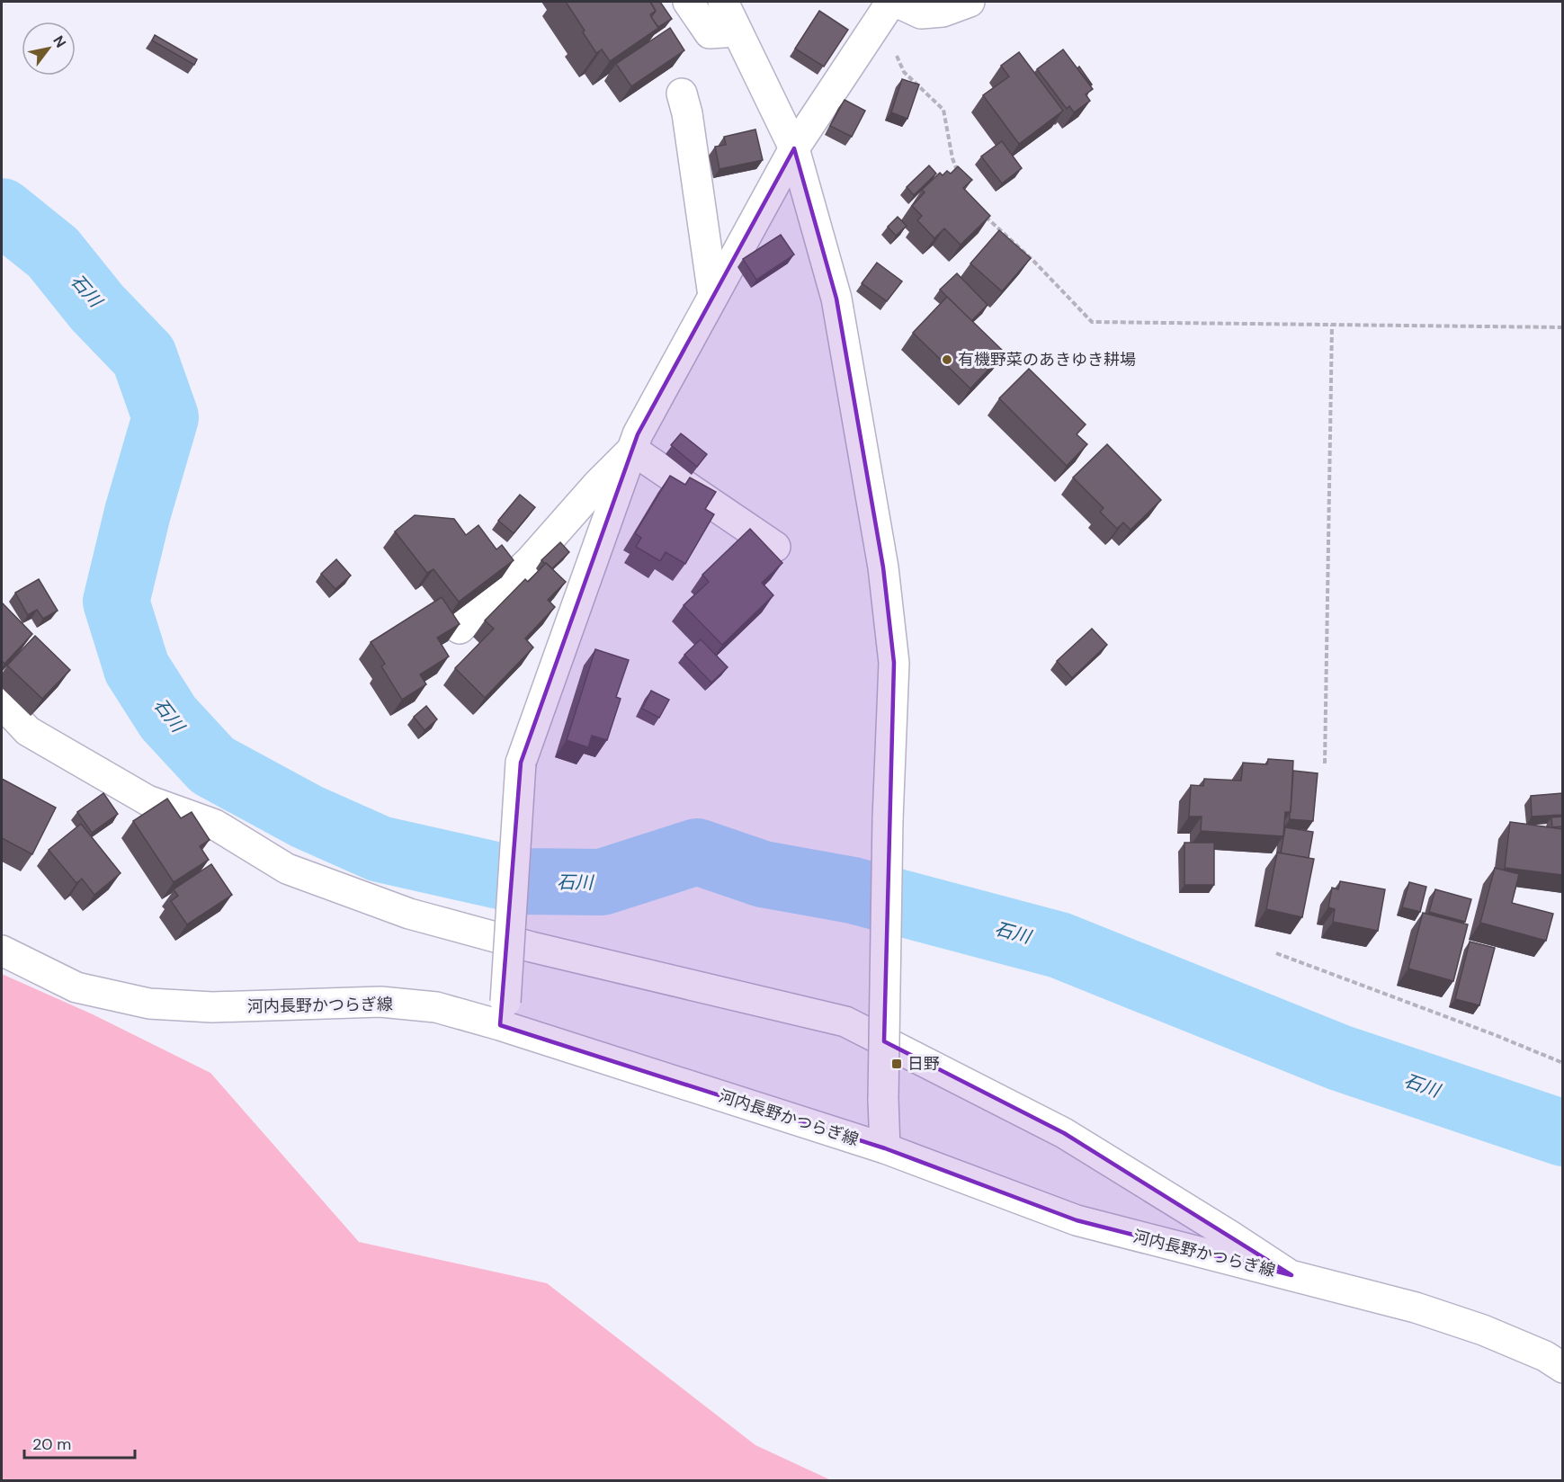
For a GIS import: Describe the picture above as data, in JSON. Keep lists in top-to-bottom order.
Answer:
{
  "streets": {
    "street": ["河内長野かつらぎ線"]
  },
  "water": ["石川"],
  "places": {
    "other": ["有機野菜のあきゆき耕場"],
    "transit": ["日野"]
  },
  "scale_bar": "20 m",
  "north": "top right"
}
